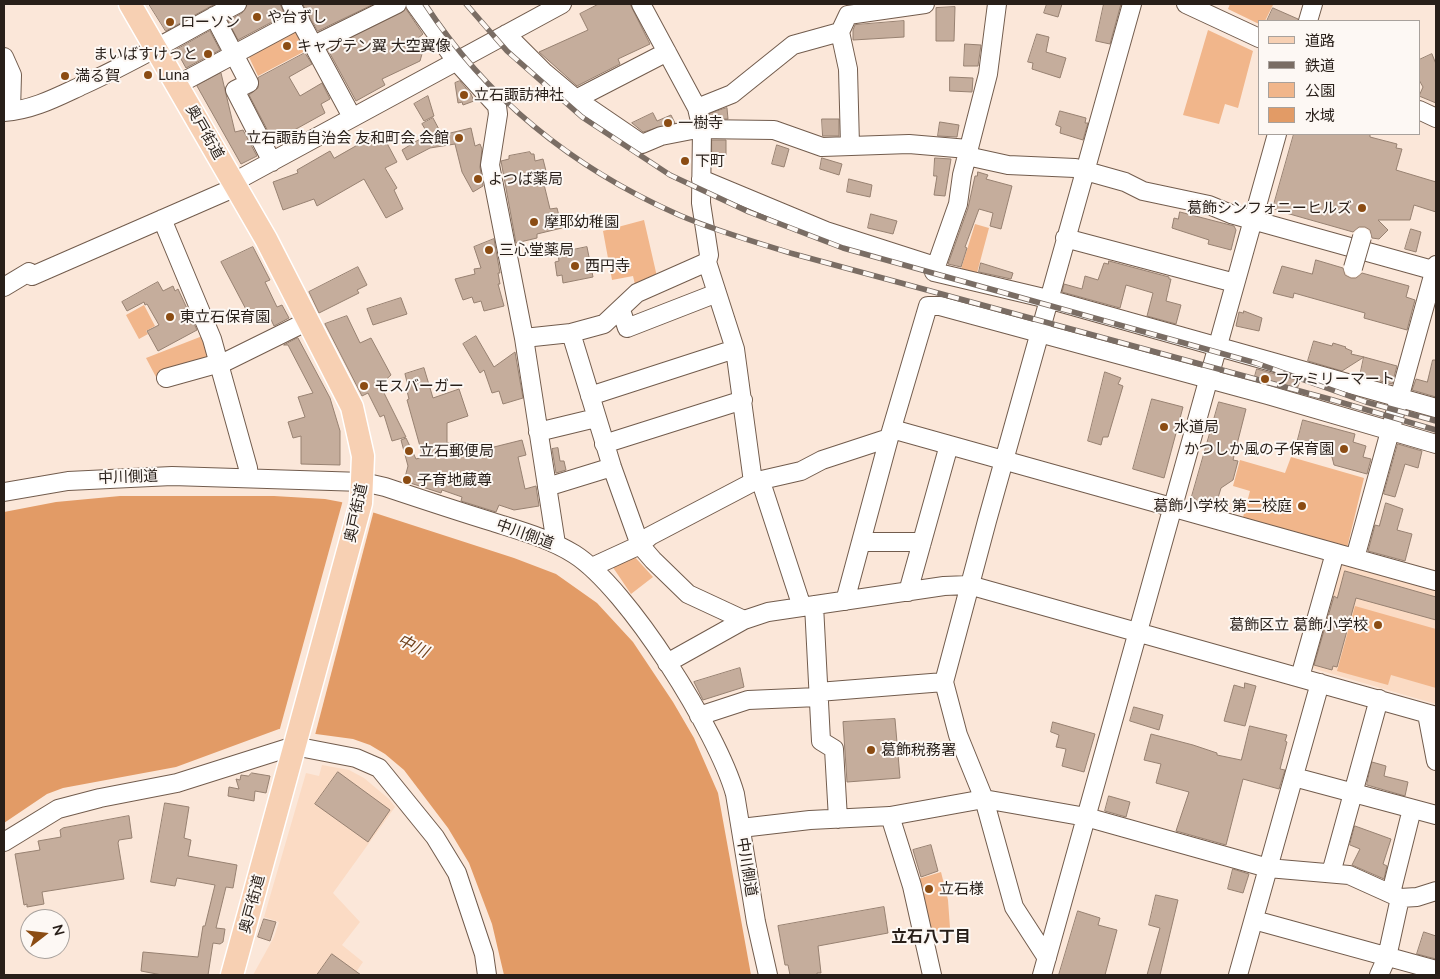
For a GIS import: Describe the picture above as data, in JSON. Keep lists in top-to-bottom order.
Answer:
{
  "streets": {
    "main road": ["奥戸街道"],
    "street": ["中川側道"]
  },
  "crossings": [
    ["奥戸街道", "中川側道"]
  ],
  "districts": ["立石八丁目"],
  "water": ["中川"],
  "places": [
    "や台ずし",
    "ローソン",
    "キャプテン翼 大空翼像",
    "まいばすけっと",
    "Luna",
    "満る賀",
    "立石諏訪神社",
    "一樹寺",
    "立石諏訪自治会 友和町会 会館",
    "下町",
    "よつば薬局",
    "葛飾シンフォニーヒルズ",
    "摩耶幼稚園",
    "三心堂薬局",
    "西円寺",
    "東立石保育園",
    "ファミリーマート",
    "モスバーガー",
    "水道局",
    "かつしか風の子保育園",
    "立石郵便局",
    "子育地蔵尊",
    "葛飾小学校 第二校庭",
    "葛飾区立 葛飾小学校",
    "葛飾税務署",
    "立石様"
  ],
  "legend": [
    "道路",
    "鉄道",
    "公園",
    "水域"
  ],
  "north": "right"
}
